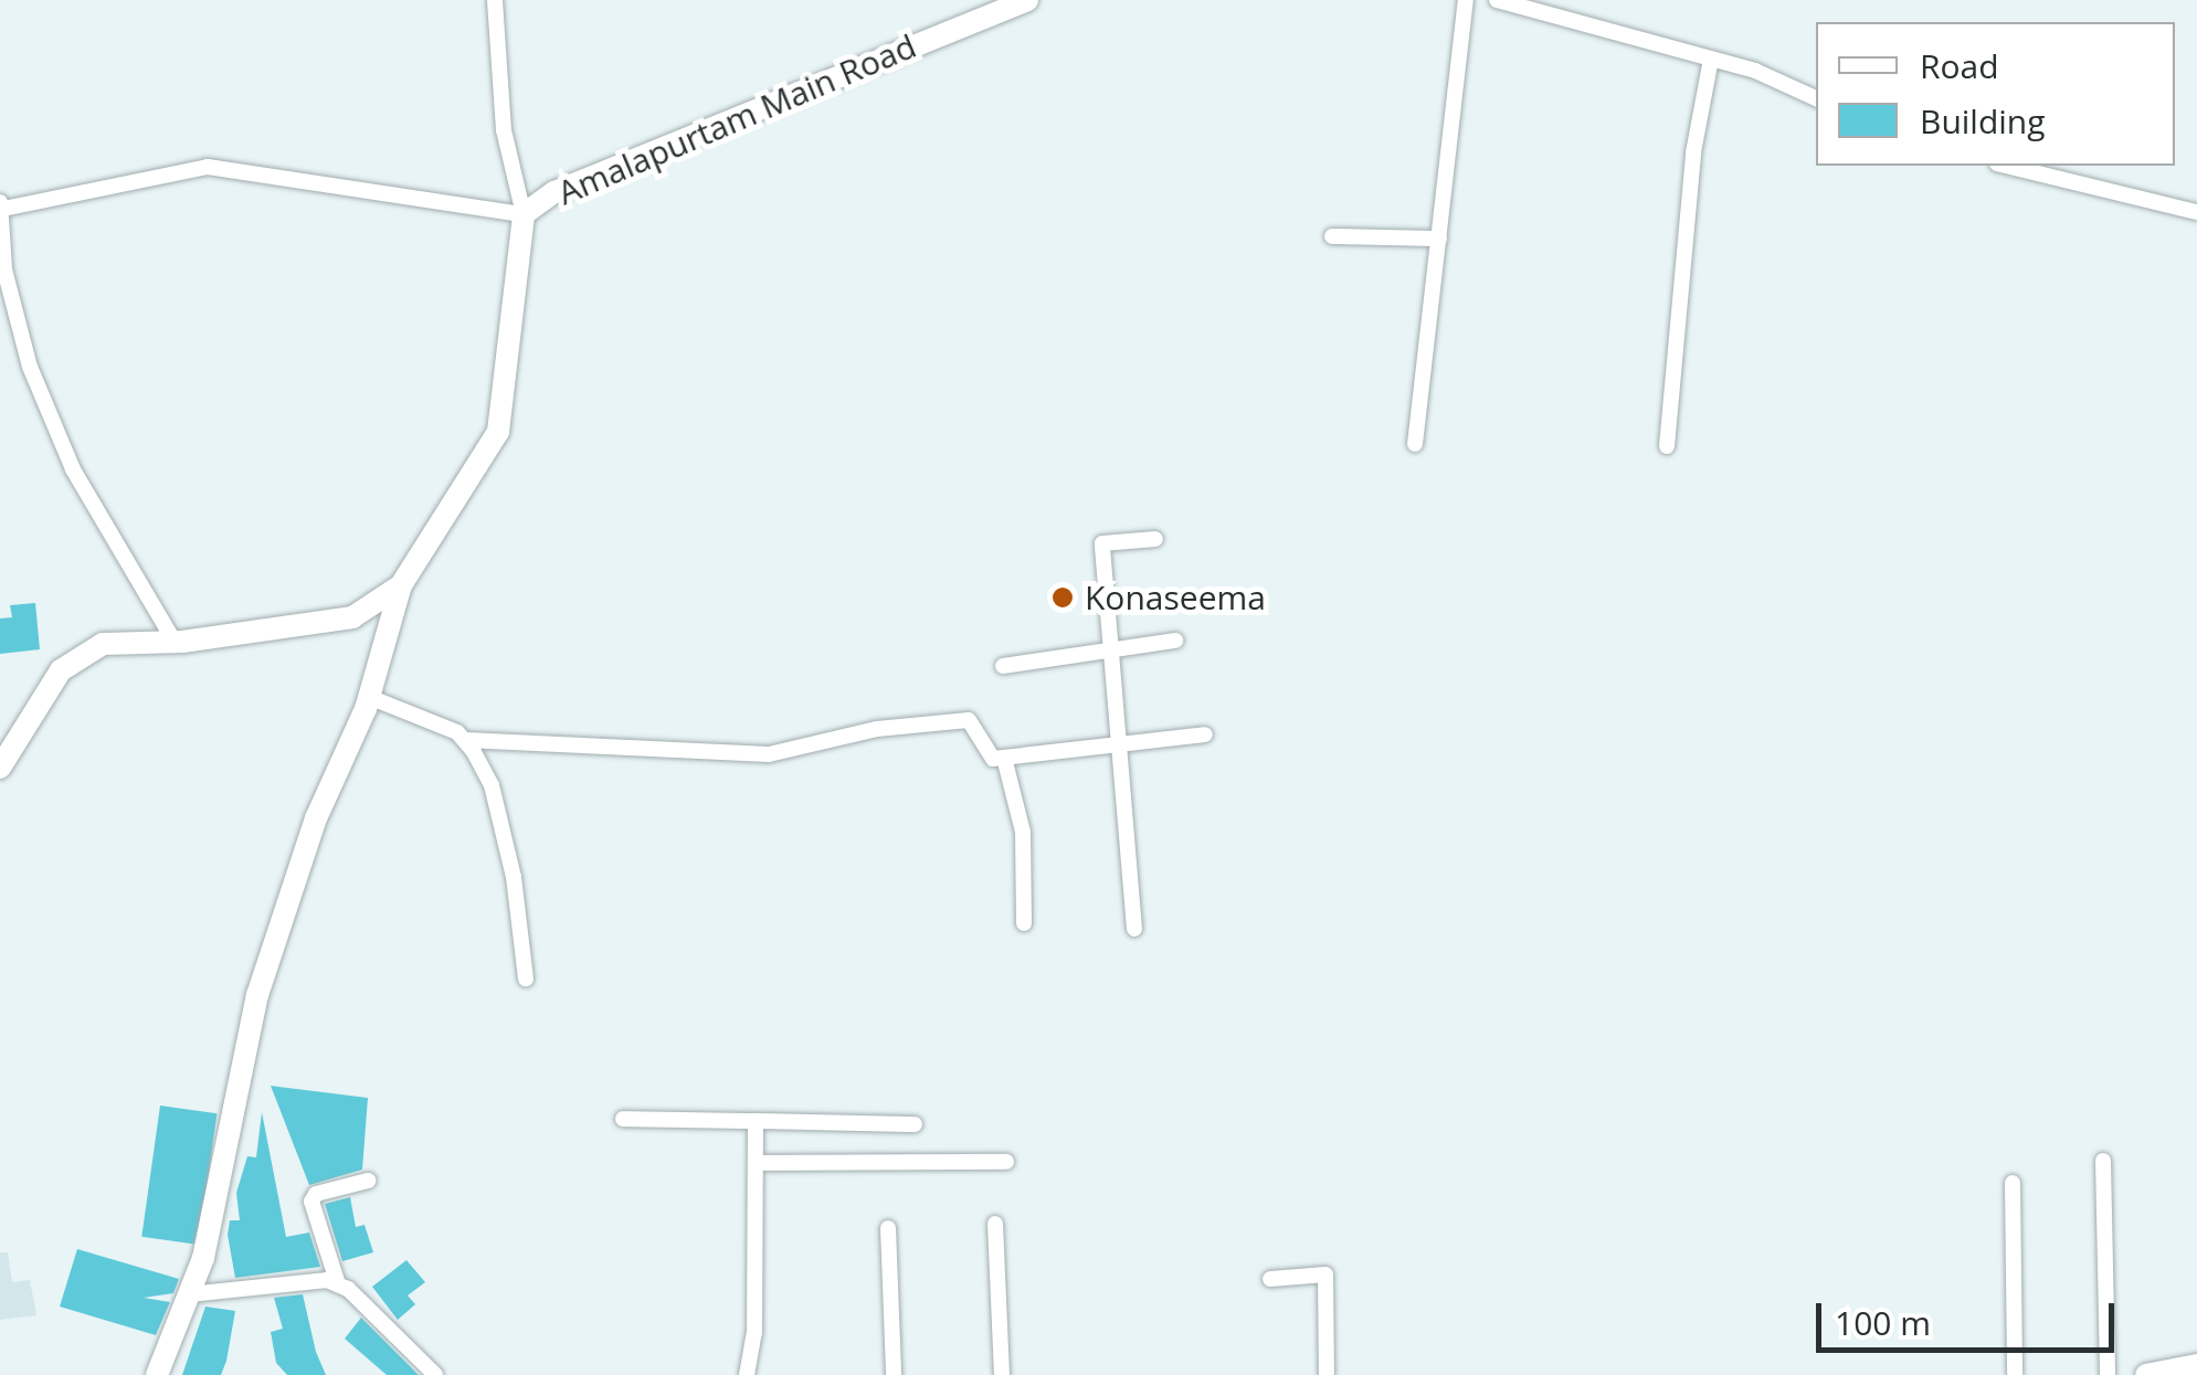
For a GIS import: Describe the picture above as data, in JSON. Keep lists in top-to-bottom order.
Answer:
{
  "streets": {
    "street": ["Amalapurtam Main Road"]
  },
  "places": ["Konaseema"],
  "legend": ["Road", "Building"],
  "scale_bar": "100 m"
}
